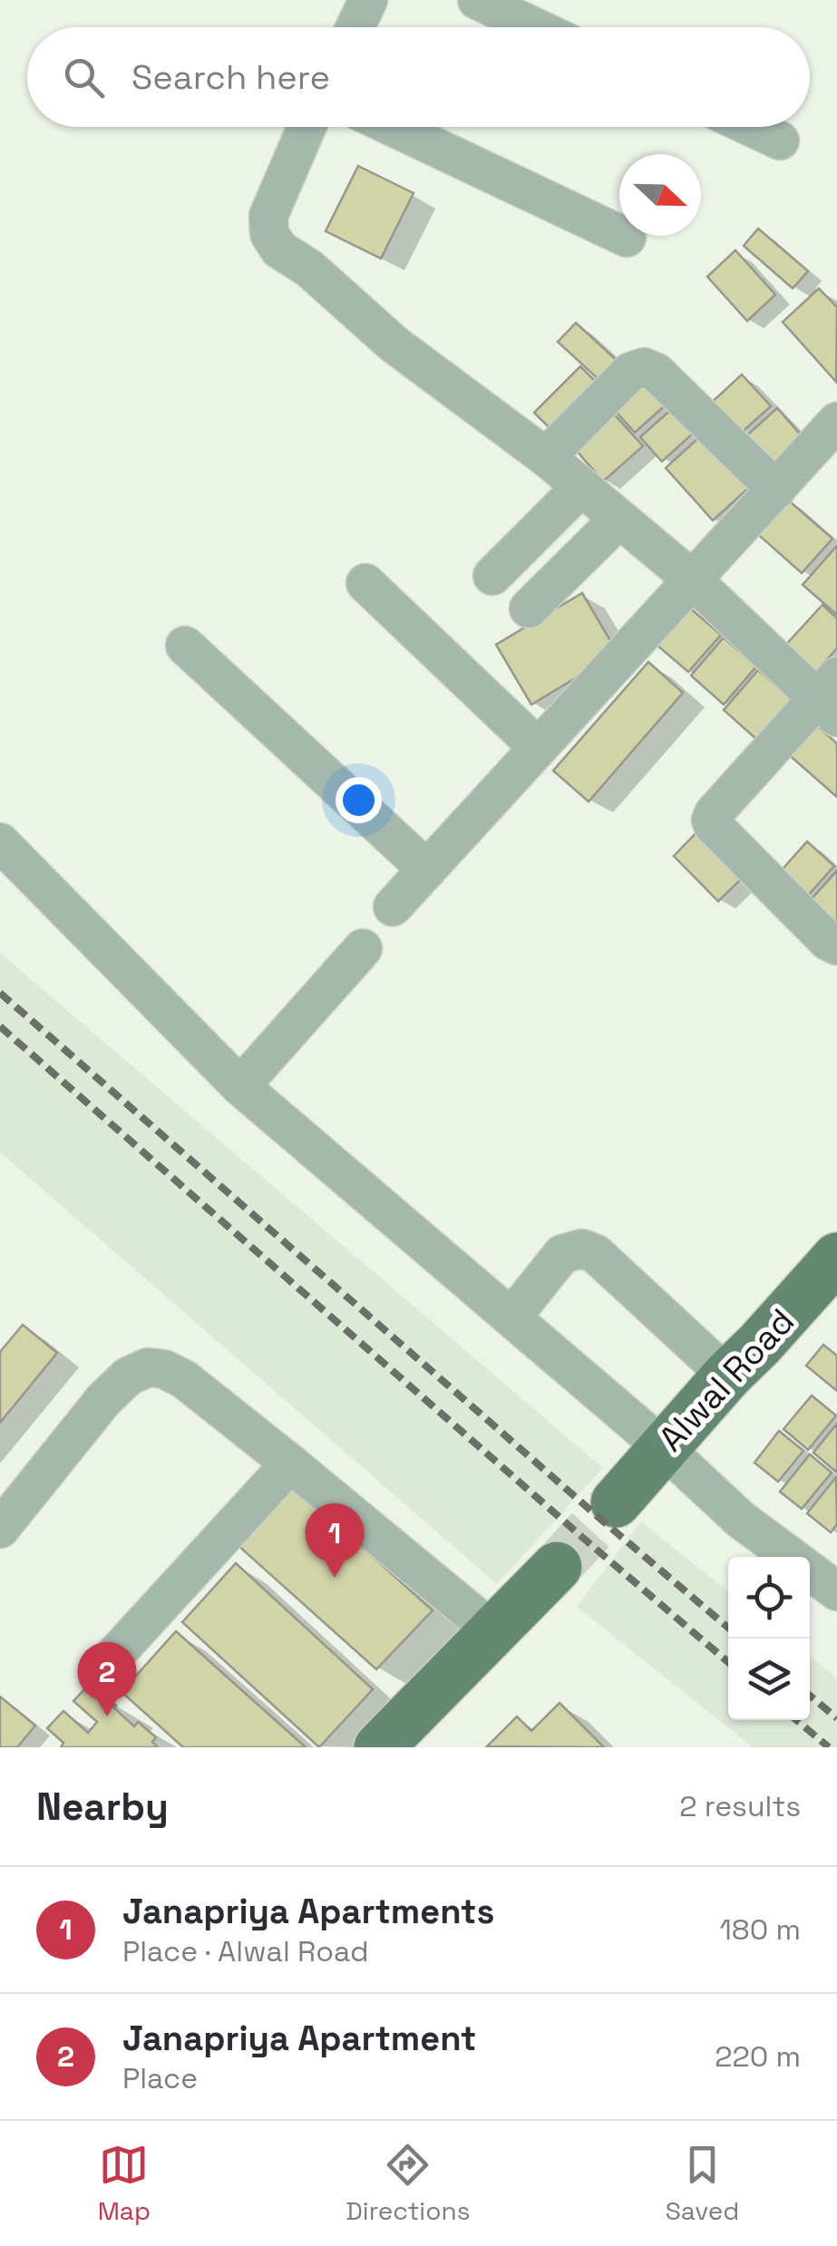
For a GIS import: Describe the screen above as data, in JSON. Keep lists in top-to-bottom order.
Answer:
{
  "streets": {
    "main road": ["Alwal Road"]
  },
  "north": "right",
  "page": {
    "search": "Search here",
    "pins": ["1", "2"],
    "heading": ["Nearby", "2 results"],
    "list": [
      {
        "mark": "1",
        "name": "Janapriya Apartments",
        "note": "Place · Alwal Road",
        "value": "180 m"
      },
      {
        "mark": "2",
        "name": "Janapriya Apartment",
        "note": "Place",
        "value": "220 m"
      }
    ],
    "nav": ["Map", "Directions", "Saved"]
  }
}
